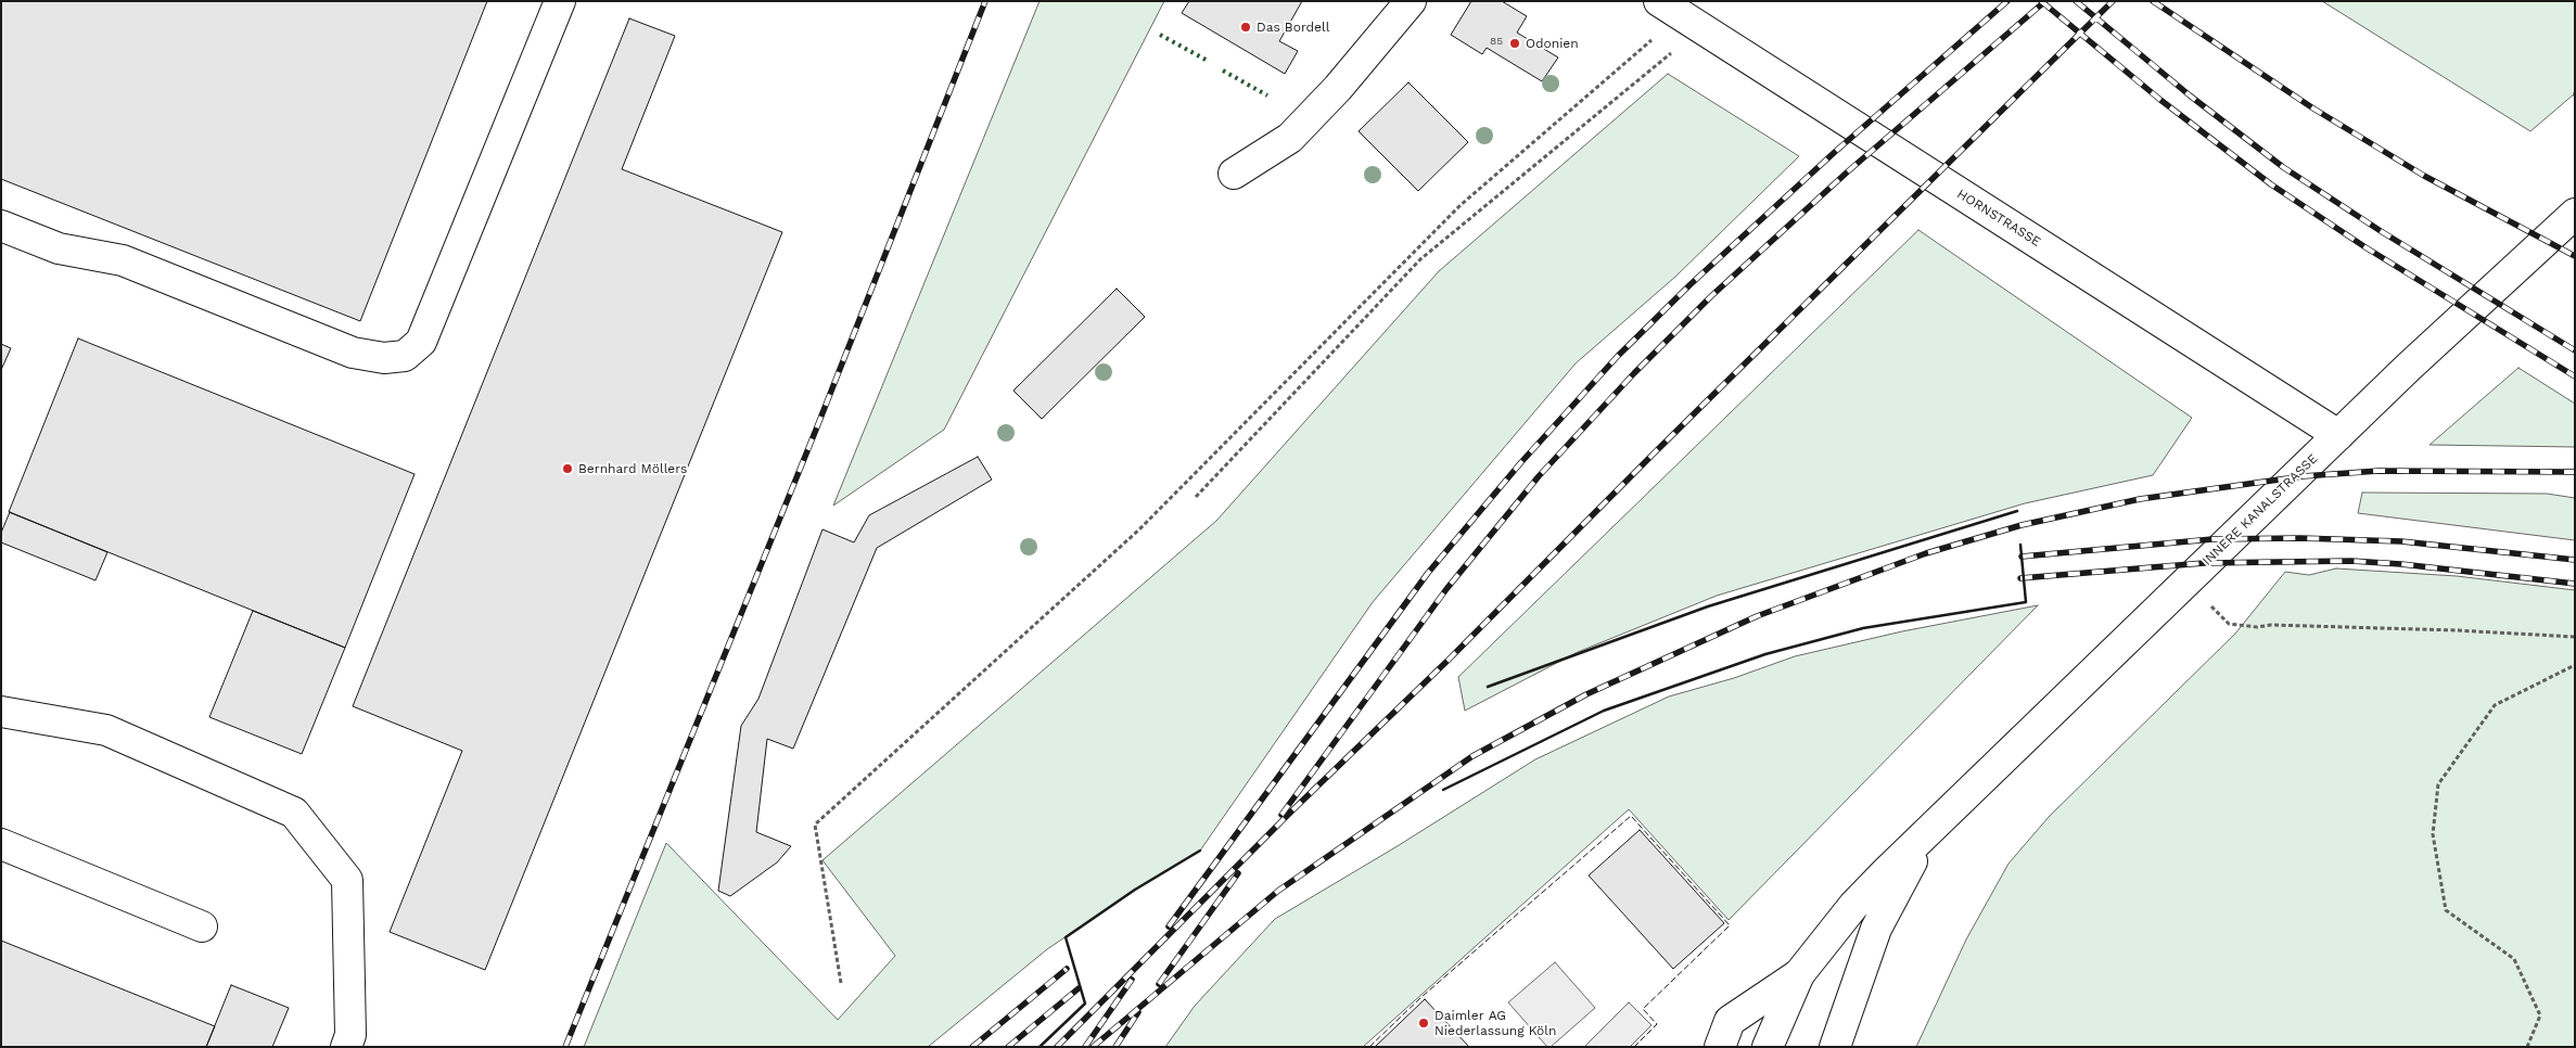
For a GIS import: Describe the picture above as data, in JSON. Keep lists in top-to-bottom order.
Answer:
{
  "streets": {
    "main road": ["HORNSTRASSE", "INNERE KANALSTRASSE"]
  },
  "crossings": [
    ["HORNSTRASSE", "INNERE KANALSTRASSE"]
  ],
  "places": [
    "Das Bordell",
    "Odonien",
    "Bernhard Möllers",
    "Daimler AG Niederlassung Köln"
  ],
  "house_numbers": ["85"]
}
